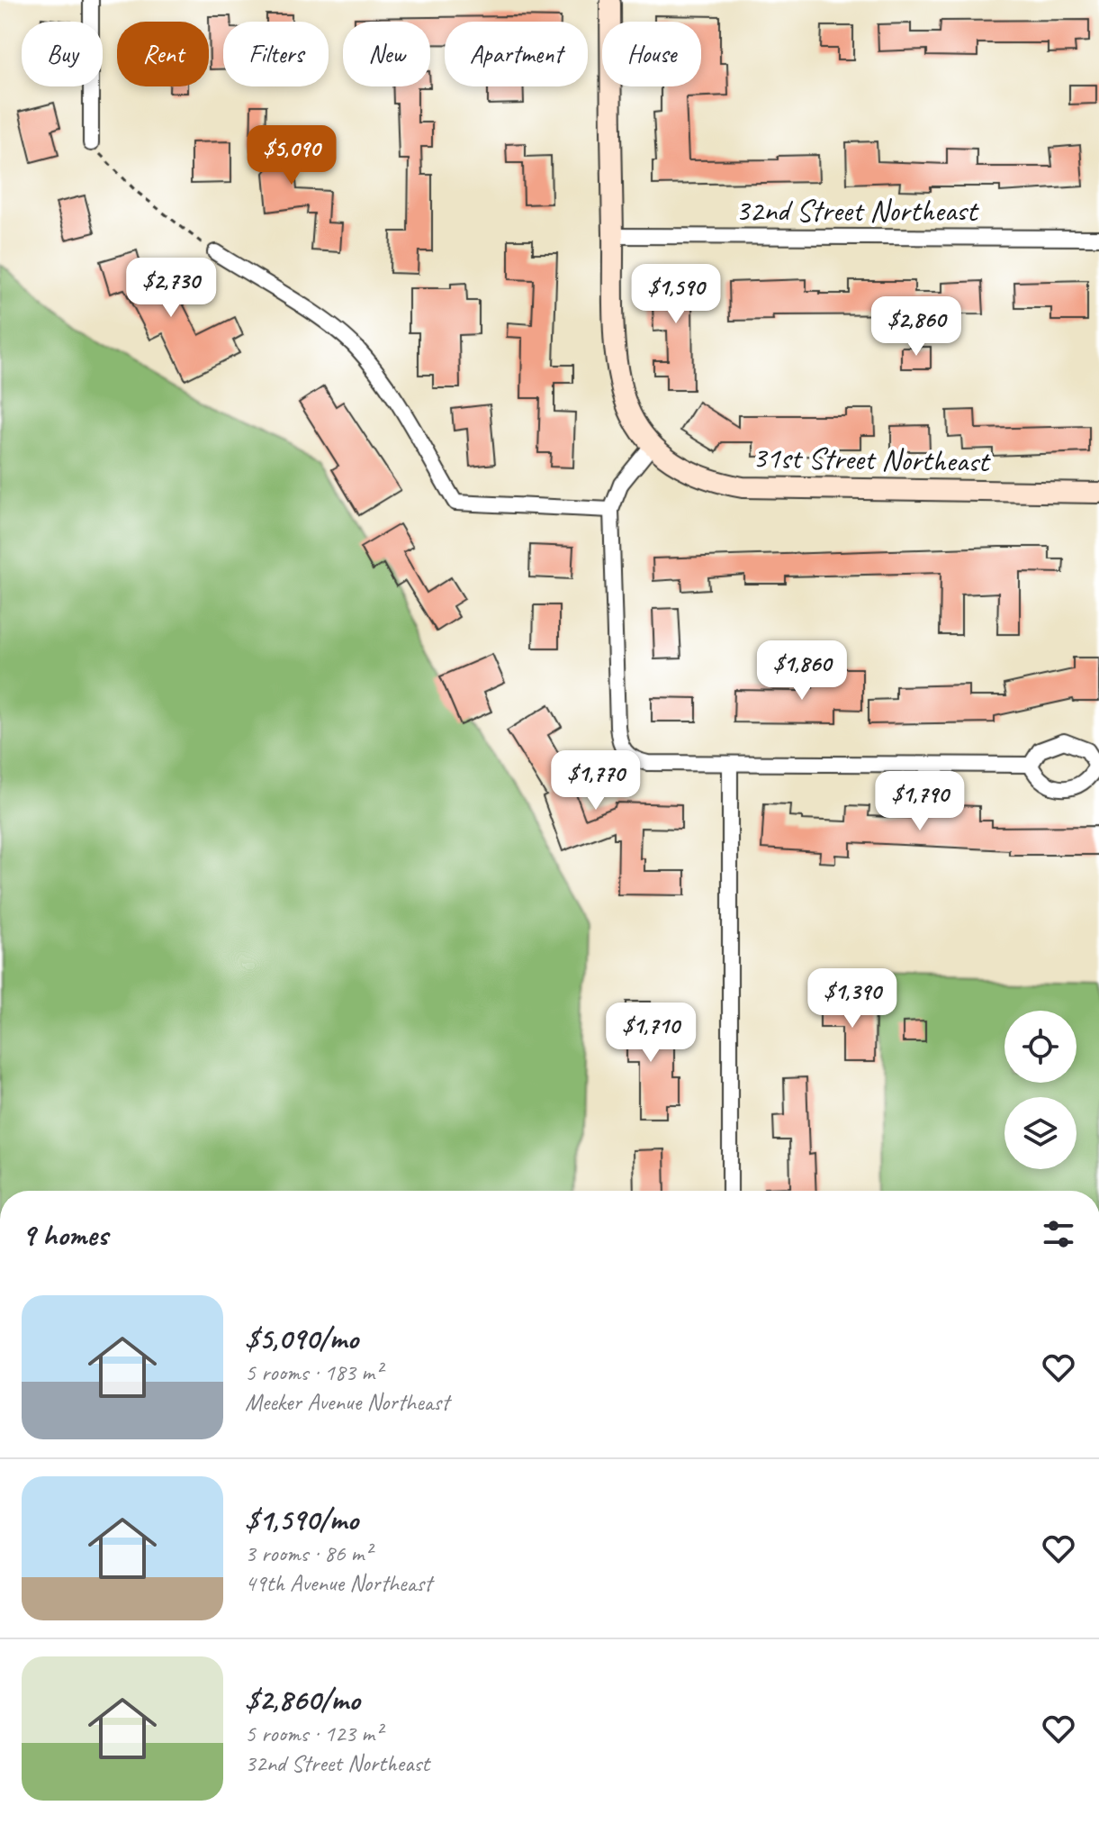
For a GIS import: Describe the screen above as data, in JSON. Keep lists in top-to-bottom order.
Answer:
{
  "streets": {
    "street": ["32nd Street Northeast", "31st Street Northeast"]
  },
  "page": {
    "chip": [
      "Buy",
      "Rent",
      "Filters",
      "New",
      "Apartment",
      "House"
    ],
    "price": [
      "$5,090",
      "$2,730",
      "$1,590",
      "$2,860",
      "$1,860",
      "$1,770",
      "$1,790",
      "$1,390",
      "$1,710"
    ],
    "heading": "9 homes",
    "list": [
      {
        "name": "$5,090/mo",
        "note": "5 rooms · 183 m² · Meeker Avenue Northeast"
      },
      {
        "name": "$1,590/mo",
        "note": "3 rooms · 86 m² · 49th Avenue Northeast"
      },
      {
        "name": "$2,860/mo",
        "note": "5 rooms · 123 m² · 32nd Street Northeast"
      }
    ]
  }
}
